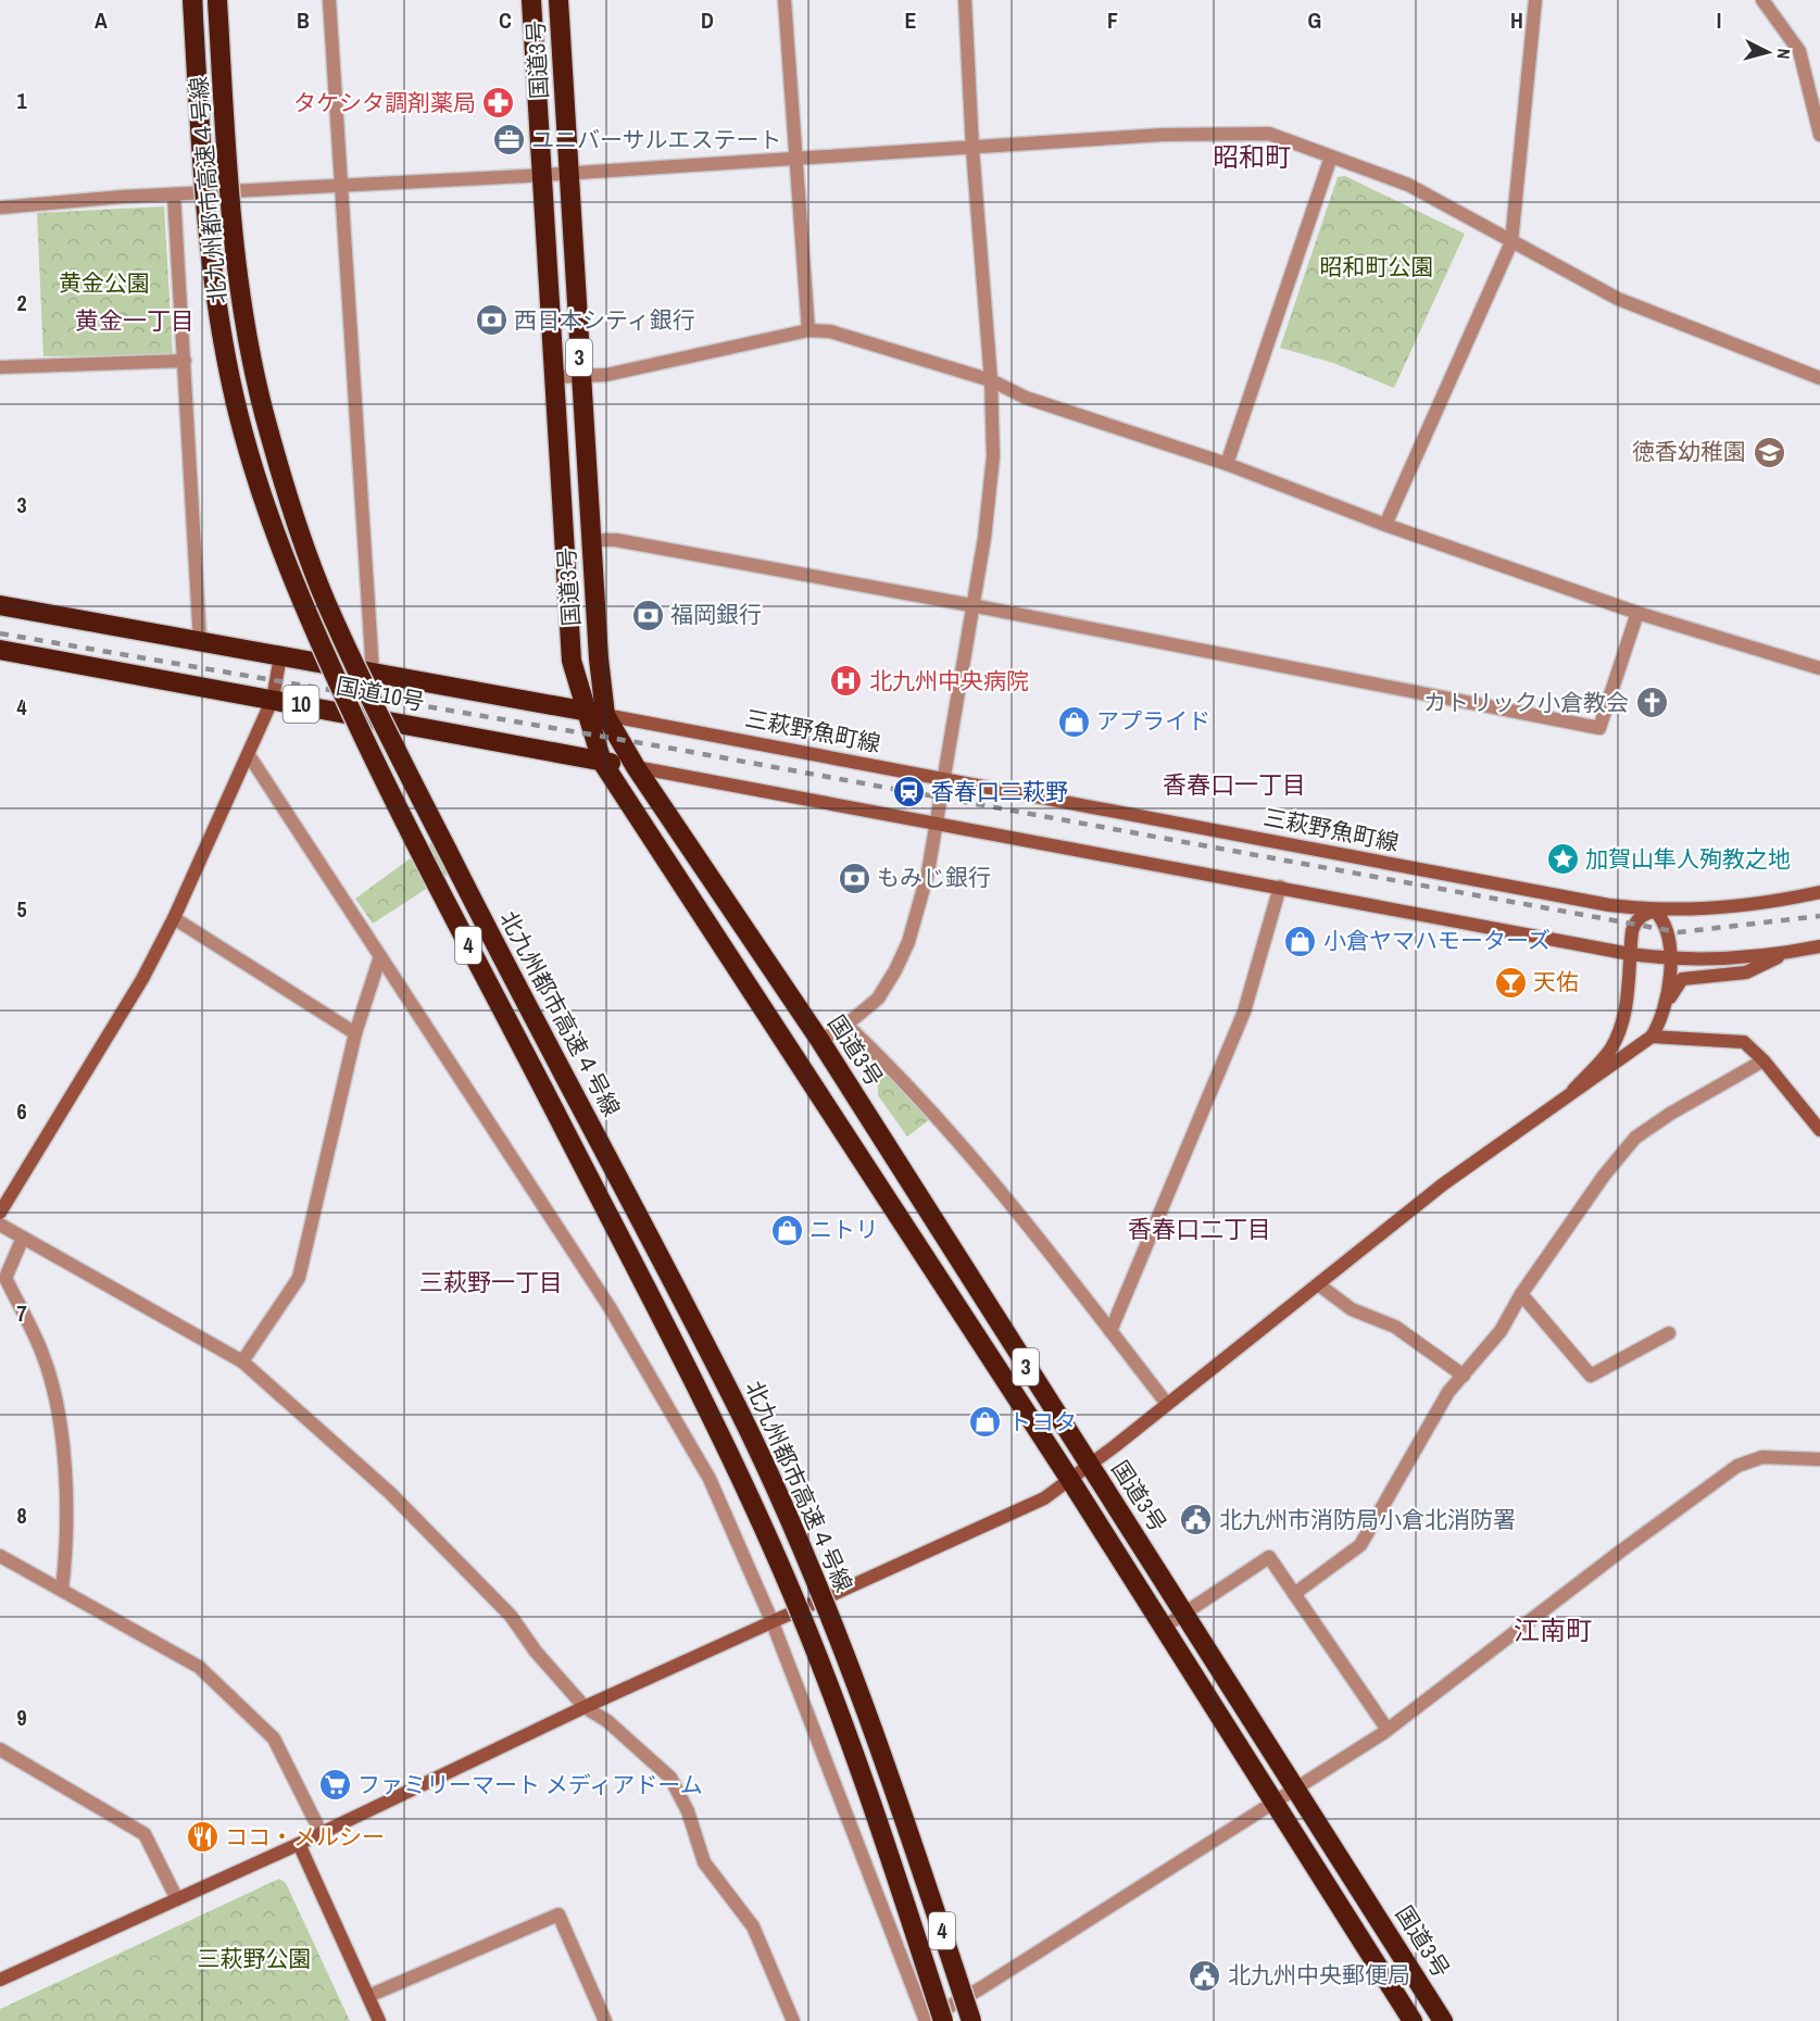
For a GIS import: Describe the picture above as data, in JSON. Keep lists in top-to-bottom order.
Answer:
{
  "streets": {
    "highway": [
      "国道3号",
      "北九州都市高速４号線",
      "3",
      "国道10号",
      "10",
      "4"
    ],
    "street": ["三萩野魚町線"]
  },
  "crossings": [
    ["国道3号", "国道10号"],
    ["国道3号", "三萩野魚町線"],
    ["国道10号", "三萩野魚町線"]
  ],
  "districts": [
    "昭和町",
    "黄金一丁目",
    "香春口一丁目",
    "香春口二丁目",
    "三萩野一丁目",
    "江南町"
  ],
  "parks": ["昭和町公園", "黄金公園", "三萩野公園"],
  "places": {
    "pharmacy": ["タケシタ調剤薬局"],
    "office": ["ユニバーサルエステート"],
    "bank": ["西日本シティ銀行", "福岡銀行", "もみじ銀行"],
    "school or university": ["徳香幼稚園"],
    "hospital": ["北九州中央病院"],
    "church": ["カトリック小倉教会"],
    "shop": [
      "アプライド",
      "小倉ヤマハモーターズ",
      "ニトリ",
      "トヨタ"
    ],
    "station": ["香春口三萩野"],
    "place": ["加賀山隼人殉教之地"],
    "bar": ["天佑"],
    "public building": ["北九州市消防局小倉北消防署", "北九州中央郵便局"],
    "supermarket": ["ファミリーマート メディアドーム"],
    "restaurant": ["ココ・メルシー"]
  },
  "north": "right",
  "grid": {
    "columns": [
      "A",
      "B",
      "C",
      "D",
      "E",
      "F",
      "G",
      "H",
      "I"
    ],
    "rows": [
      "1",
      "2",
      "3",
      "4",
      "5",
      "6",
      "7",
      "8",
      "9"
    ]
  }
}
